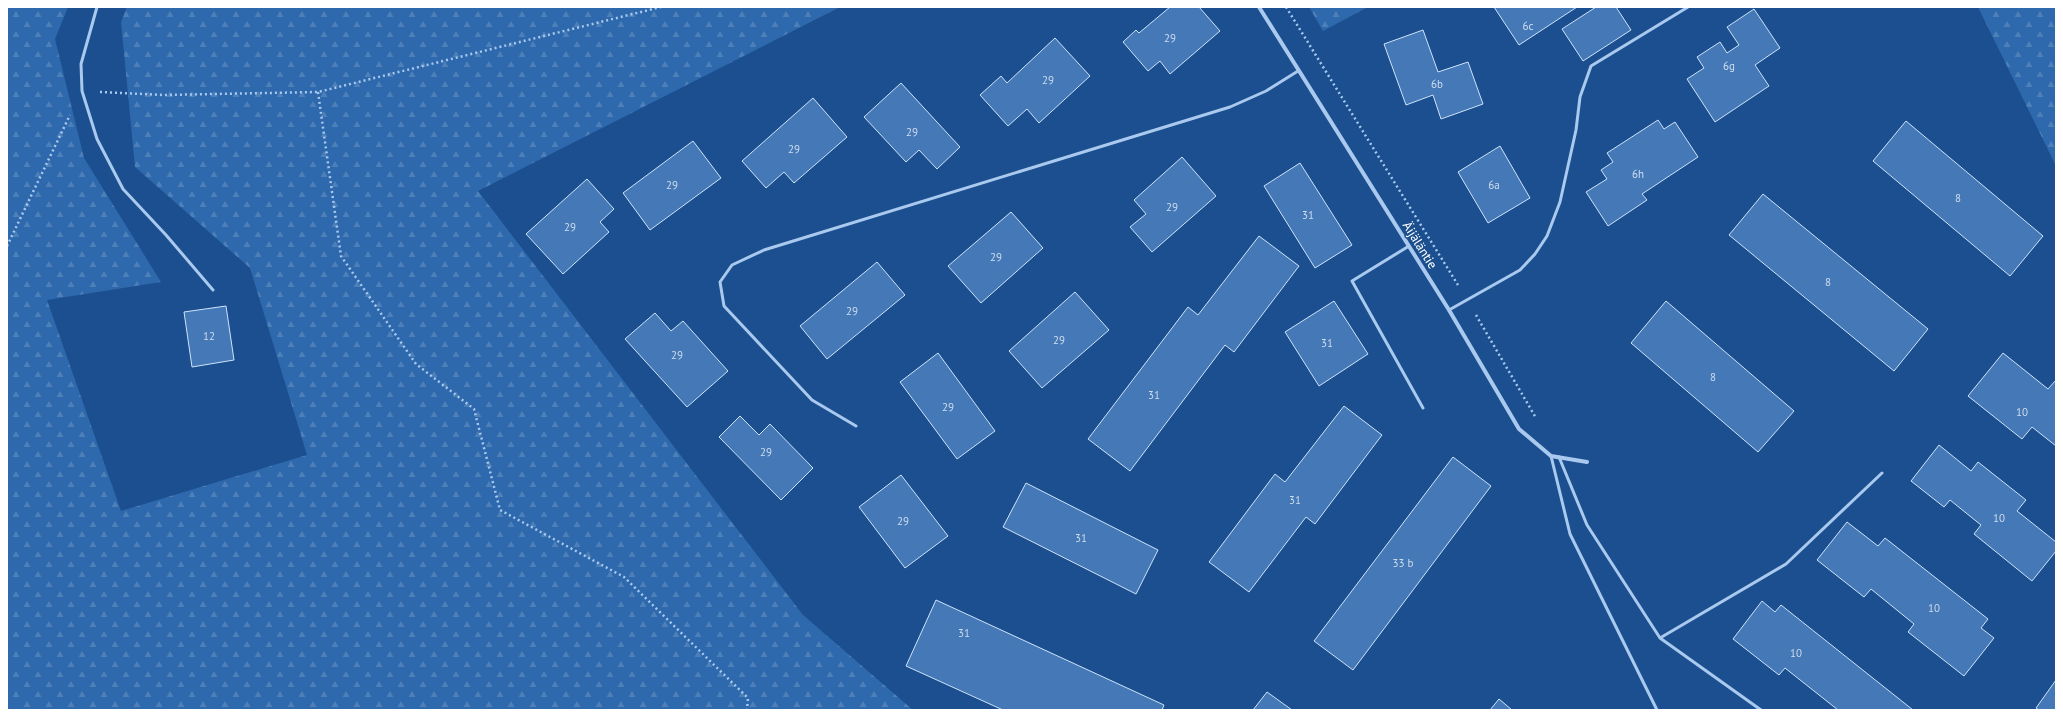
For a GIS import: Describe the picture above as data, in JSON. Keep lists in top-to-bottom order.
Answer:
{
  "streets": {
    "street": ["Äijäläntie"]
  },
  "house_numbers": [
    "6c",
    "29",
    "6g",
    "29",
    "6b",
    "29",
    "29",
    "6h",
    "29",
    "6a",
    "8",
    "29",
    "31",
    "29",
    "29",
    "8",
    "29",
    "12",
    "29",
    "31",
    "29",
    "8",
    "31",
    "29",
    "10",
    "29",
    "31",
    "10",
    "29",
    "31",
    "33 b",
    "10",
    "31",
    "10"
  ]
}
